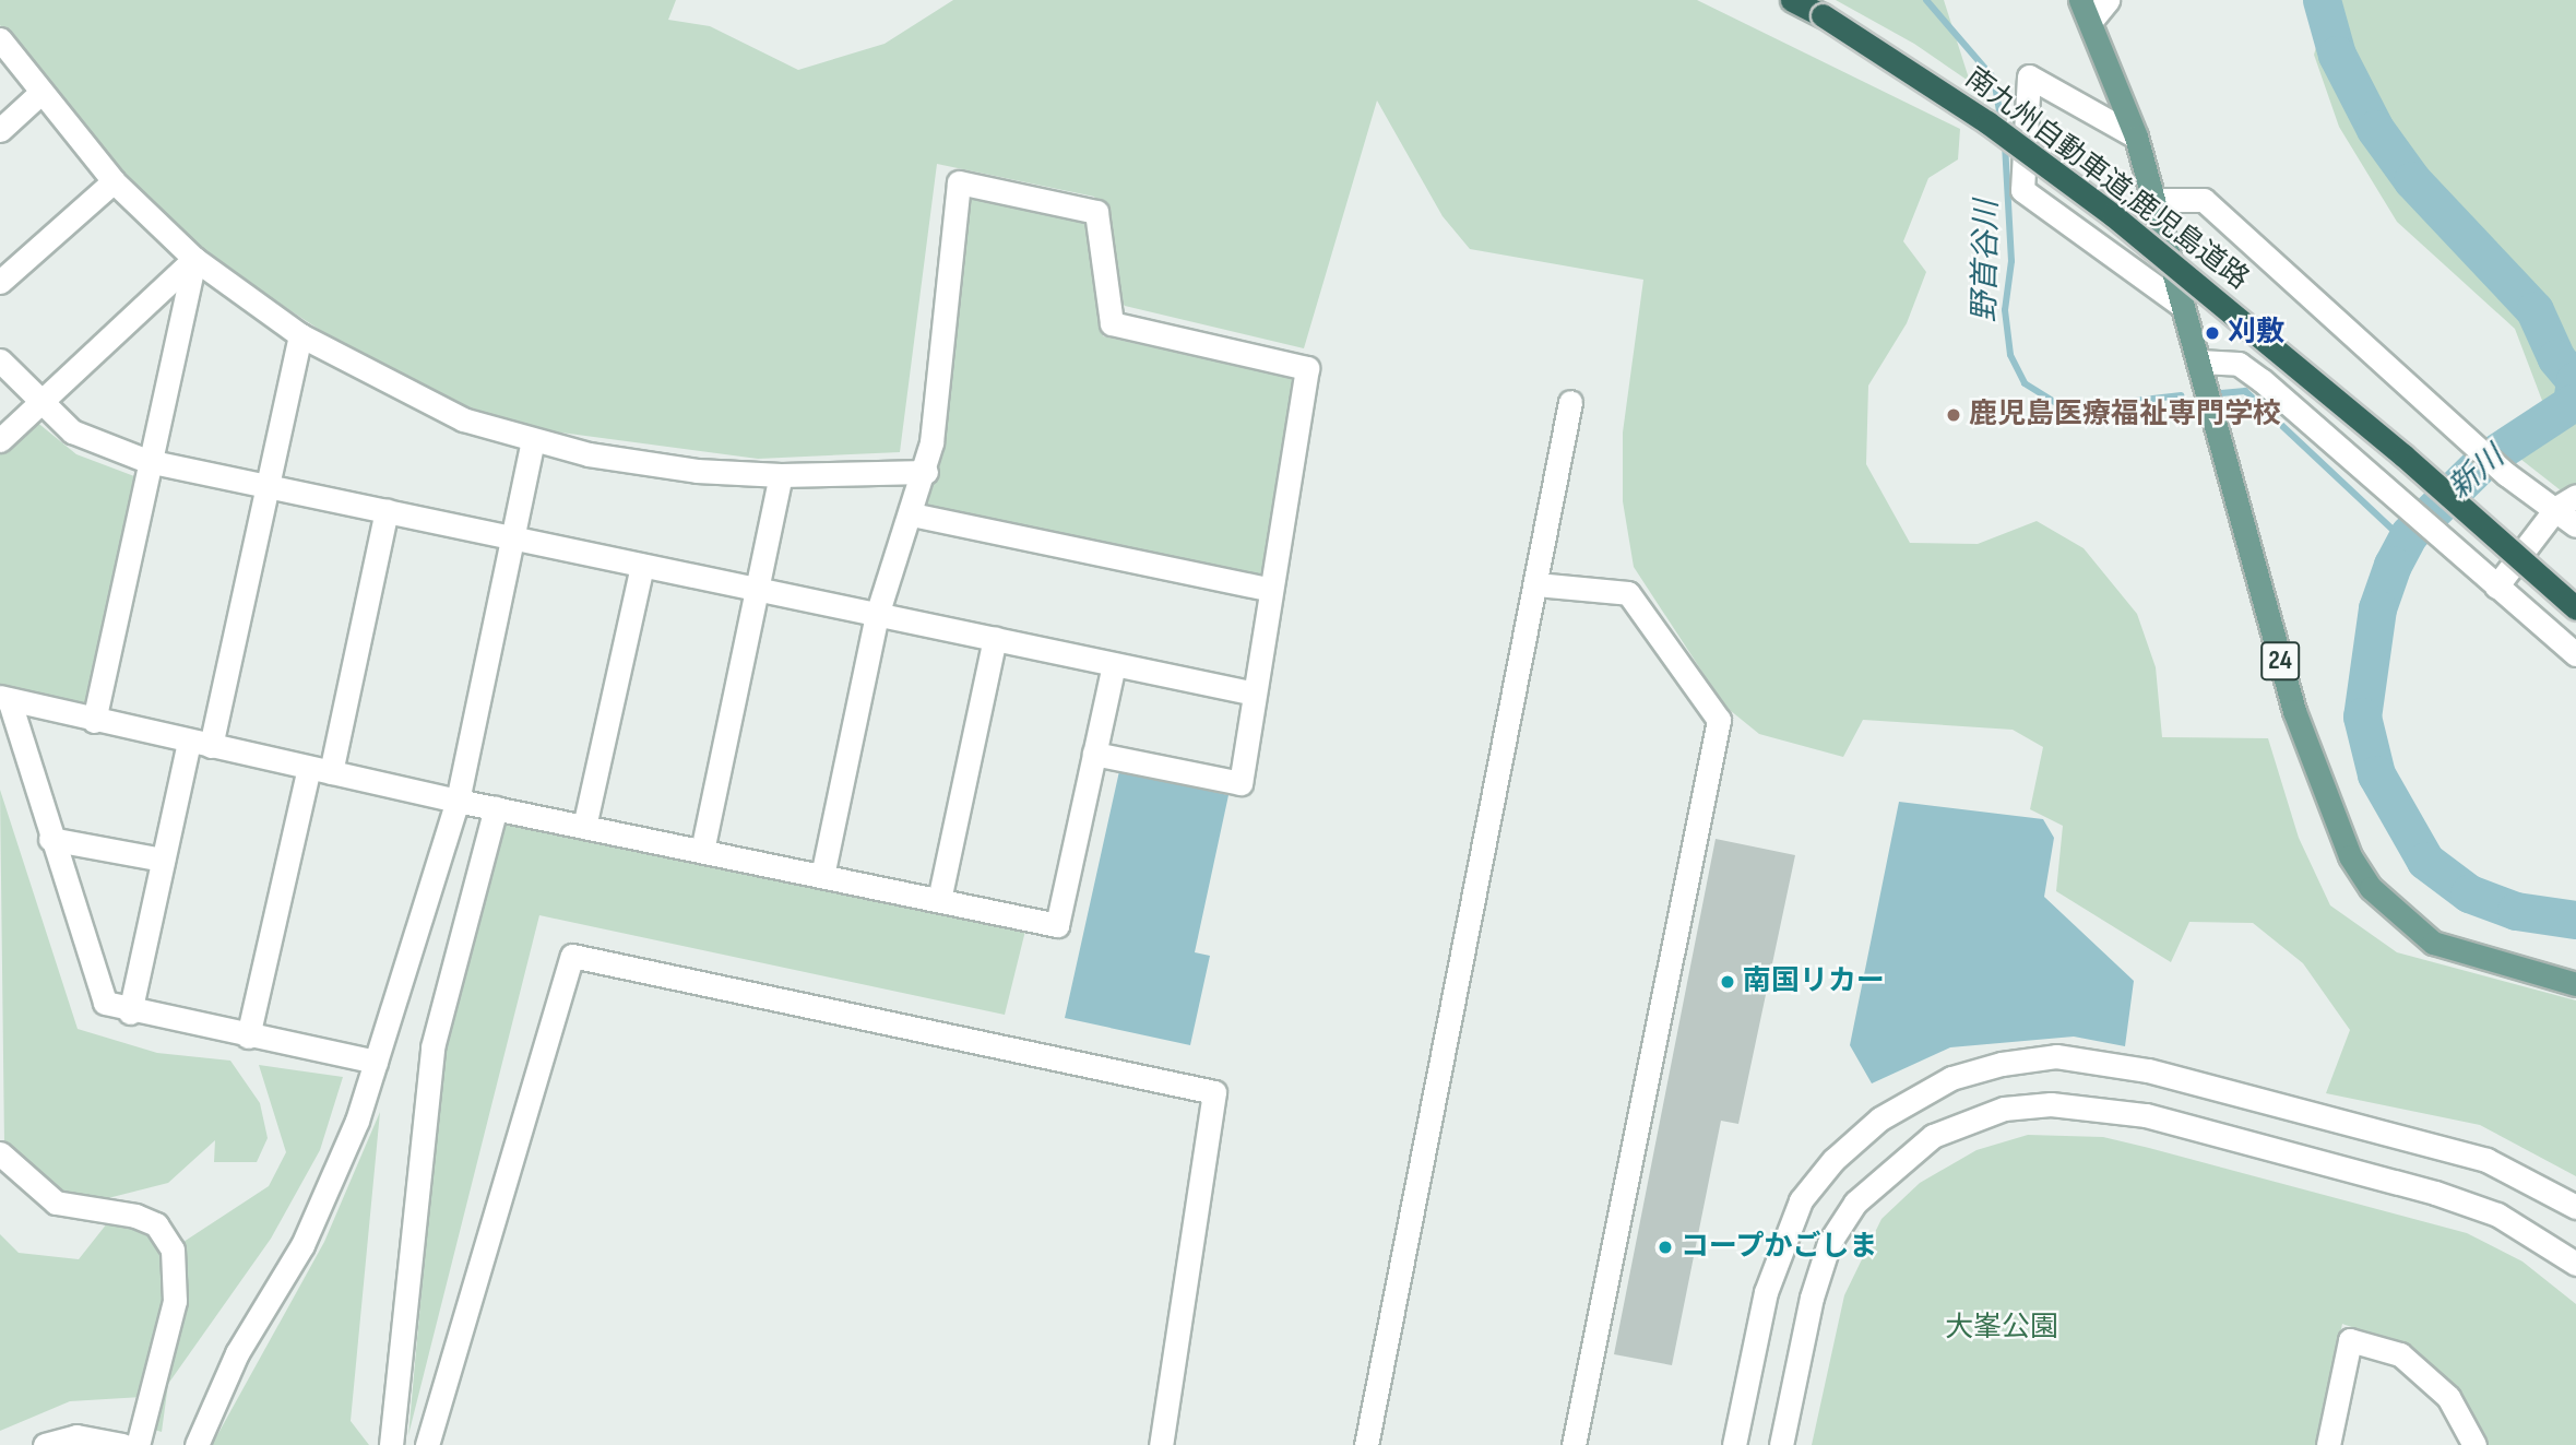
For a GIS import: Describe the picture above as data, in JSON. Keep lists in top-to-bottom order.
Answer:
{
  "streets": {
    "highway": ["南九州自動車道;鹿児島道路"],
    "main road": ["24"]
  },
  "water": ["野首谷川", "新川"],
  "parks": ["大峯公園"],
  "places": [
    "刈敷",
    "鹿児島医療福祉専門学校",
    "南国リカー",
    "コープかごしま"
  ]
}
